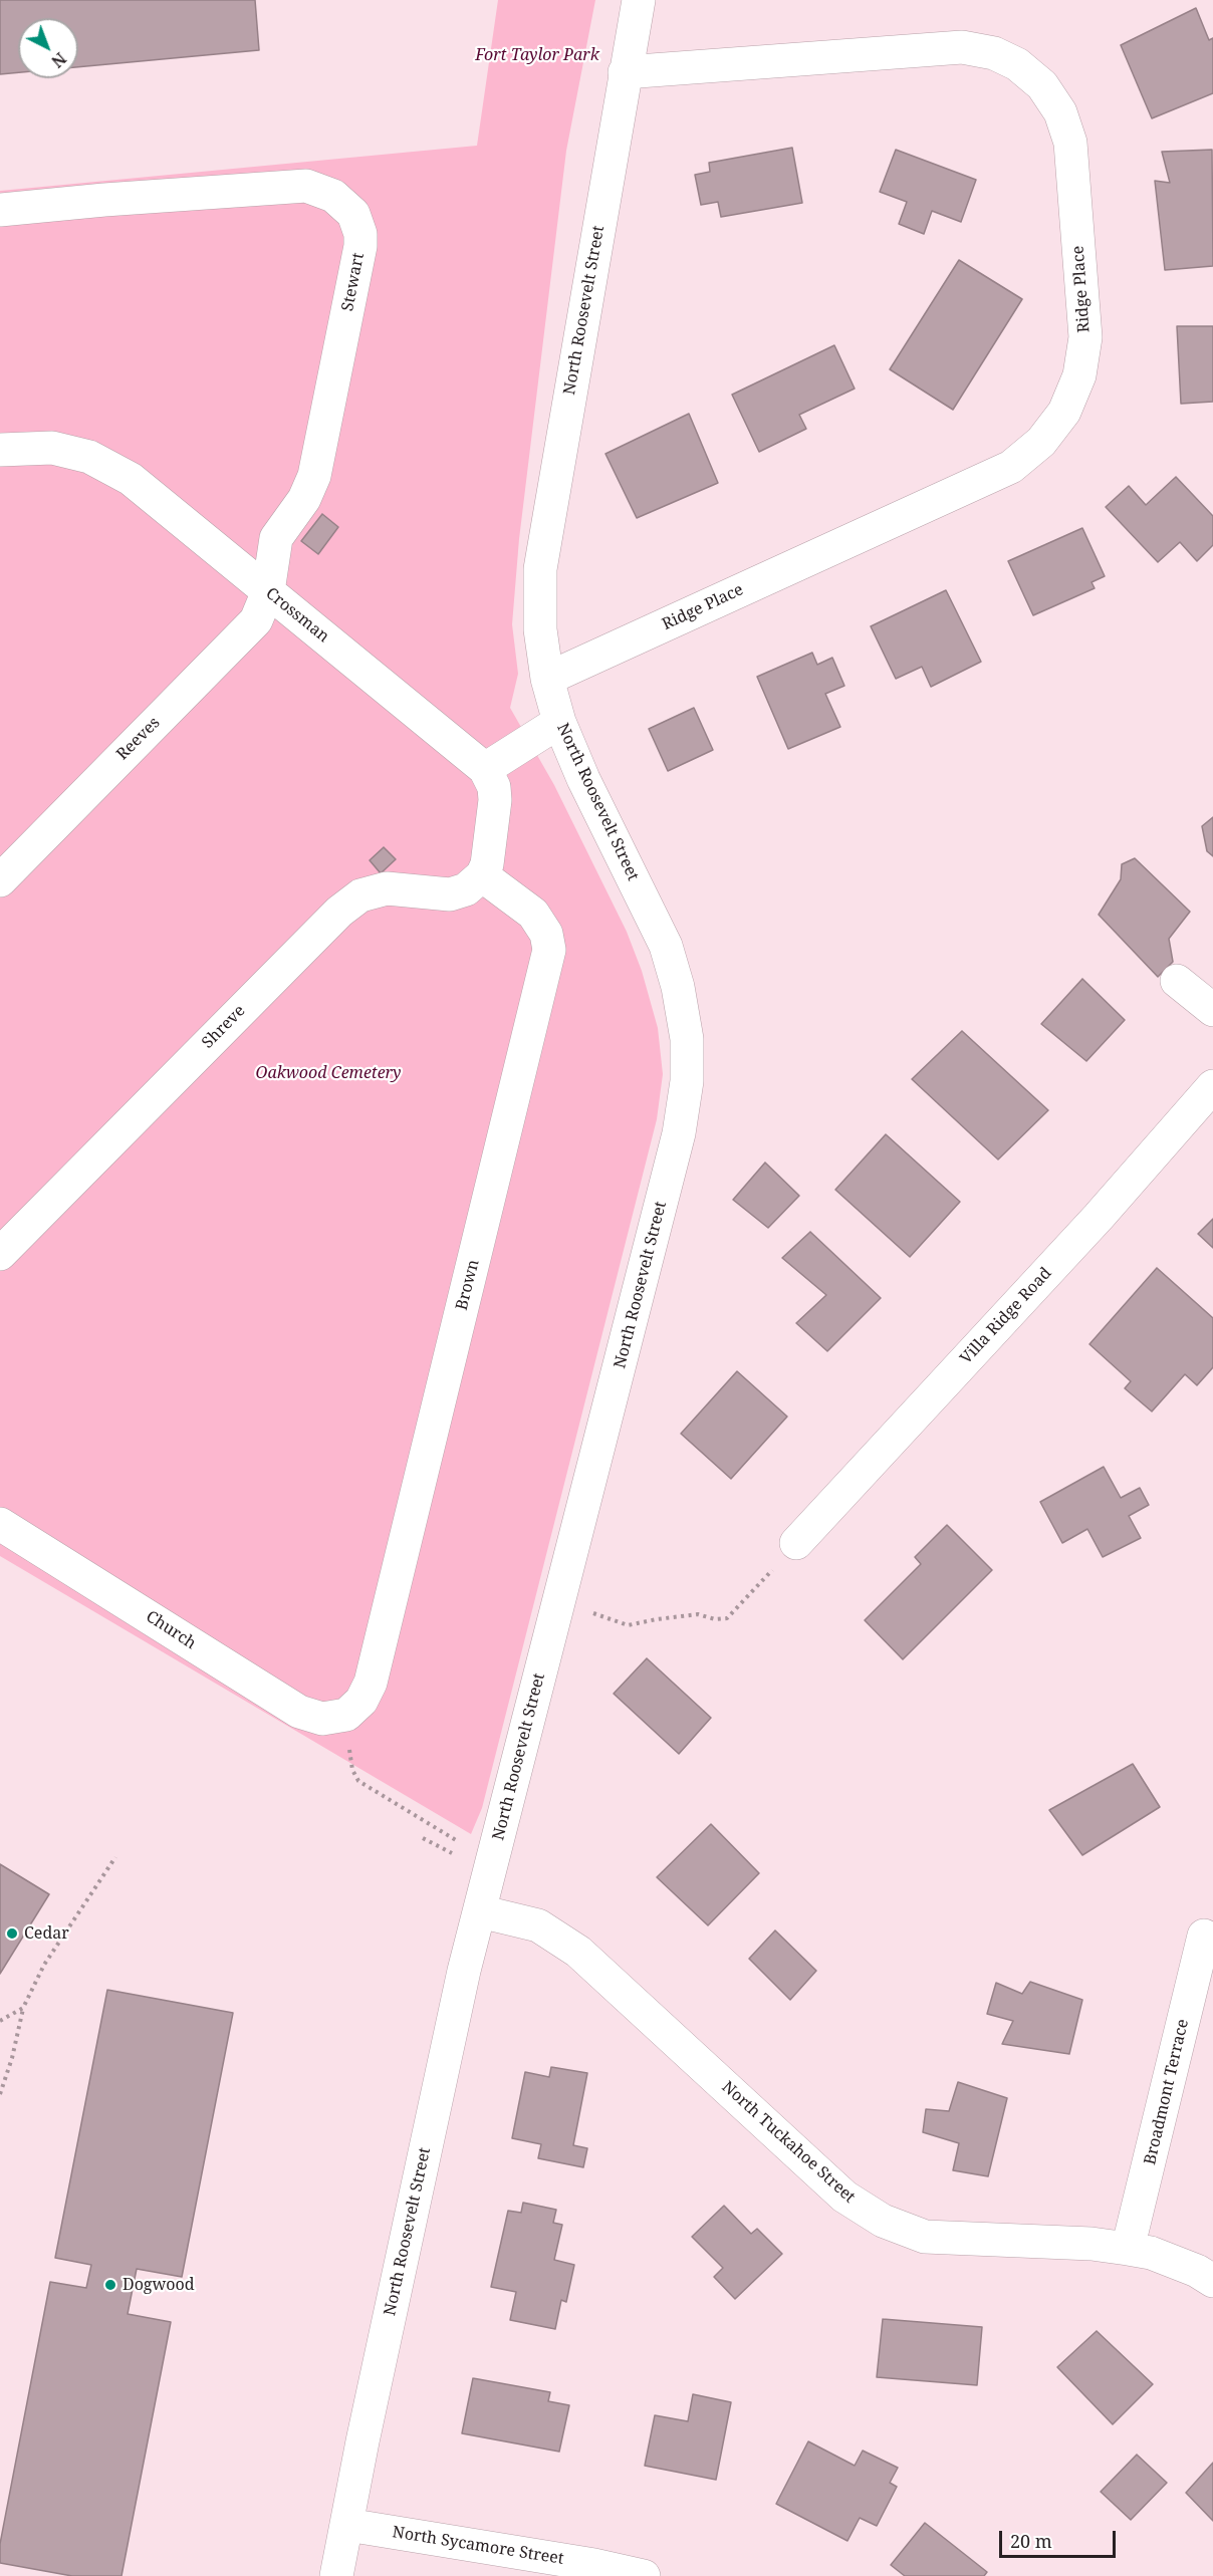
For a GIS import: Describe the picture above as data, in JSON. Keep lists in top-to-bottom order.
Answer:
{
  "streets": {
    "street": [
      "Stewart",
      "Ridge Place",
      "North Roosevelt Street",
      "Crossman",
      "Reeves",
      "Shreve",
      "Brown",
      "Villa Ridge Road",
      "Church",
      "Broadmont Terrace",
      "North Tuckahoe Street",
      "North Sycamore Street"
    ]
  },
  "crossings": [
    ["Stewart", "Crossman"],
    ["Stewart", "Reeves"],
    ["Ridge Place", "North Roosevelt Street"],
    ["North Roosevelt Street", "North Tuckahoe Street"],
    ["North Roosevelt Street", "North Sycamore Street"],
    ["Crossman", "Reeves"],
    ["Shreve", "Brown"],
    ["Brown", "Church"],
    ["Broadmont Terrace", "North Tuckahoe Street"]
  ],
  "parks": ["Fort Taylor Park", "Oakwood Cemetery"],
  "places": ["Cedar", "Dogwood"],
  "scale_bar": "20 m",
  "north": "bottom right"
}
